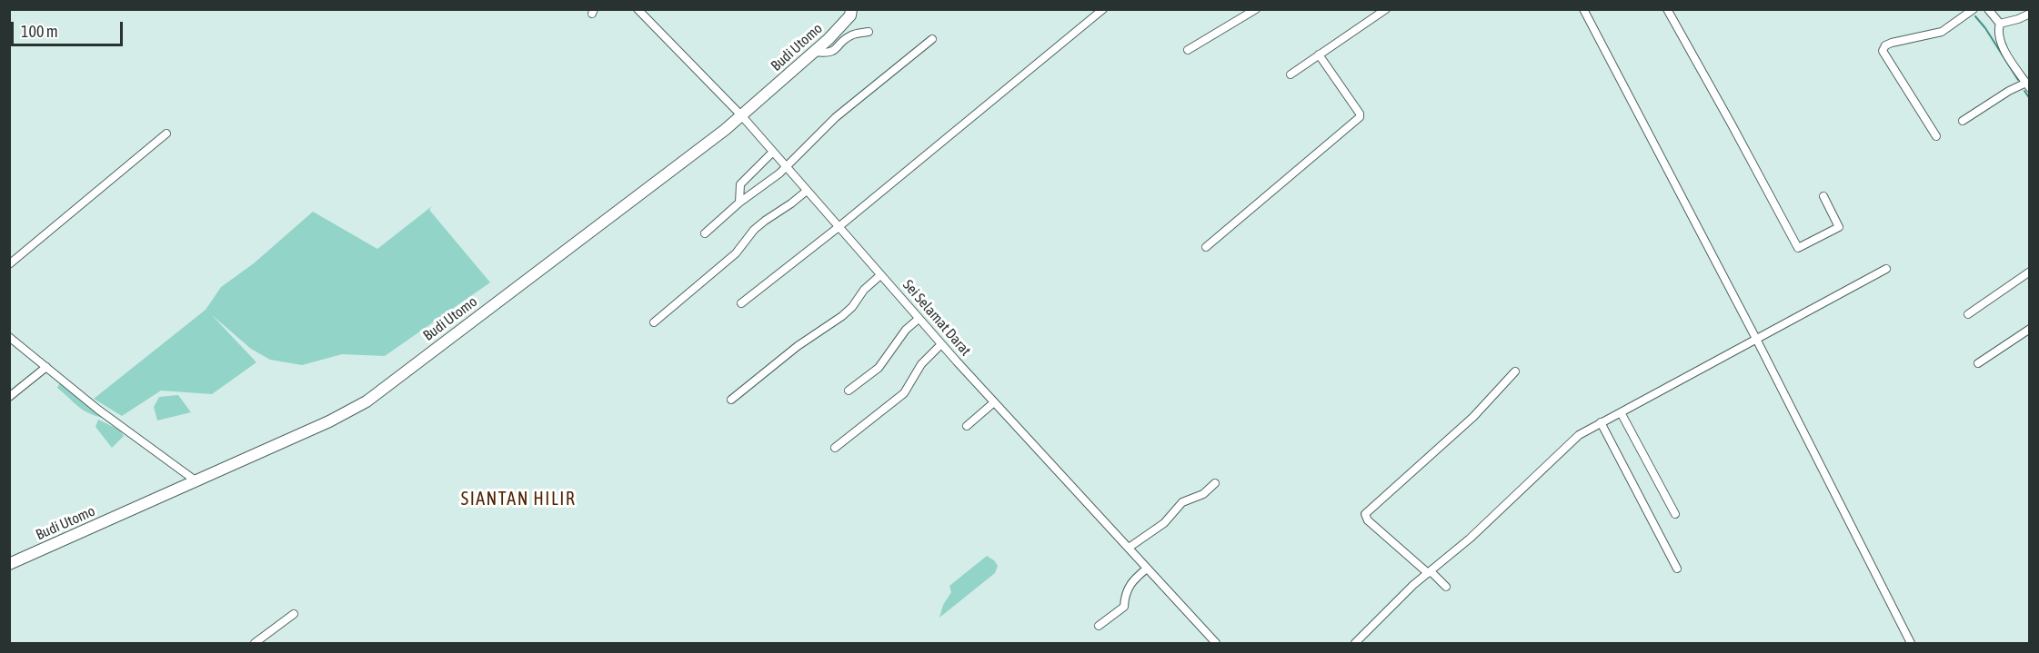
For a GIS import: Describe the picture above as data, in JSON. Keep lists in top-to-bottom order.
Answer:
{
  "streets": {
    "street": ["Budi Utomo", "Sei Selamat Darat"]
  },
  "crossings": [
    ["Budi Utomo", "Sei Selamat Darat"]
  ],
  "districts": ["SIANTAN HILIR"],
  "scale_bar": "100 m"
}
